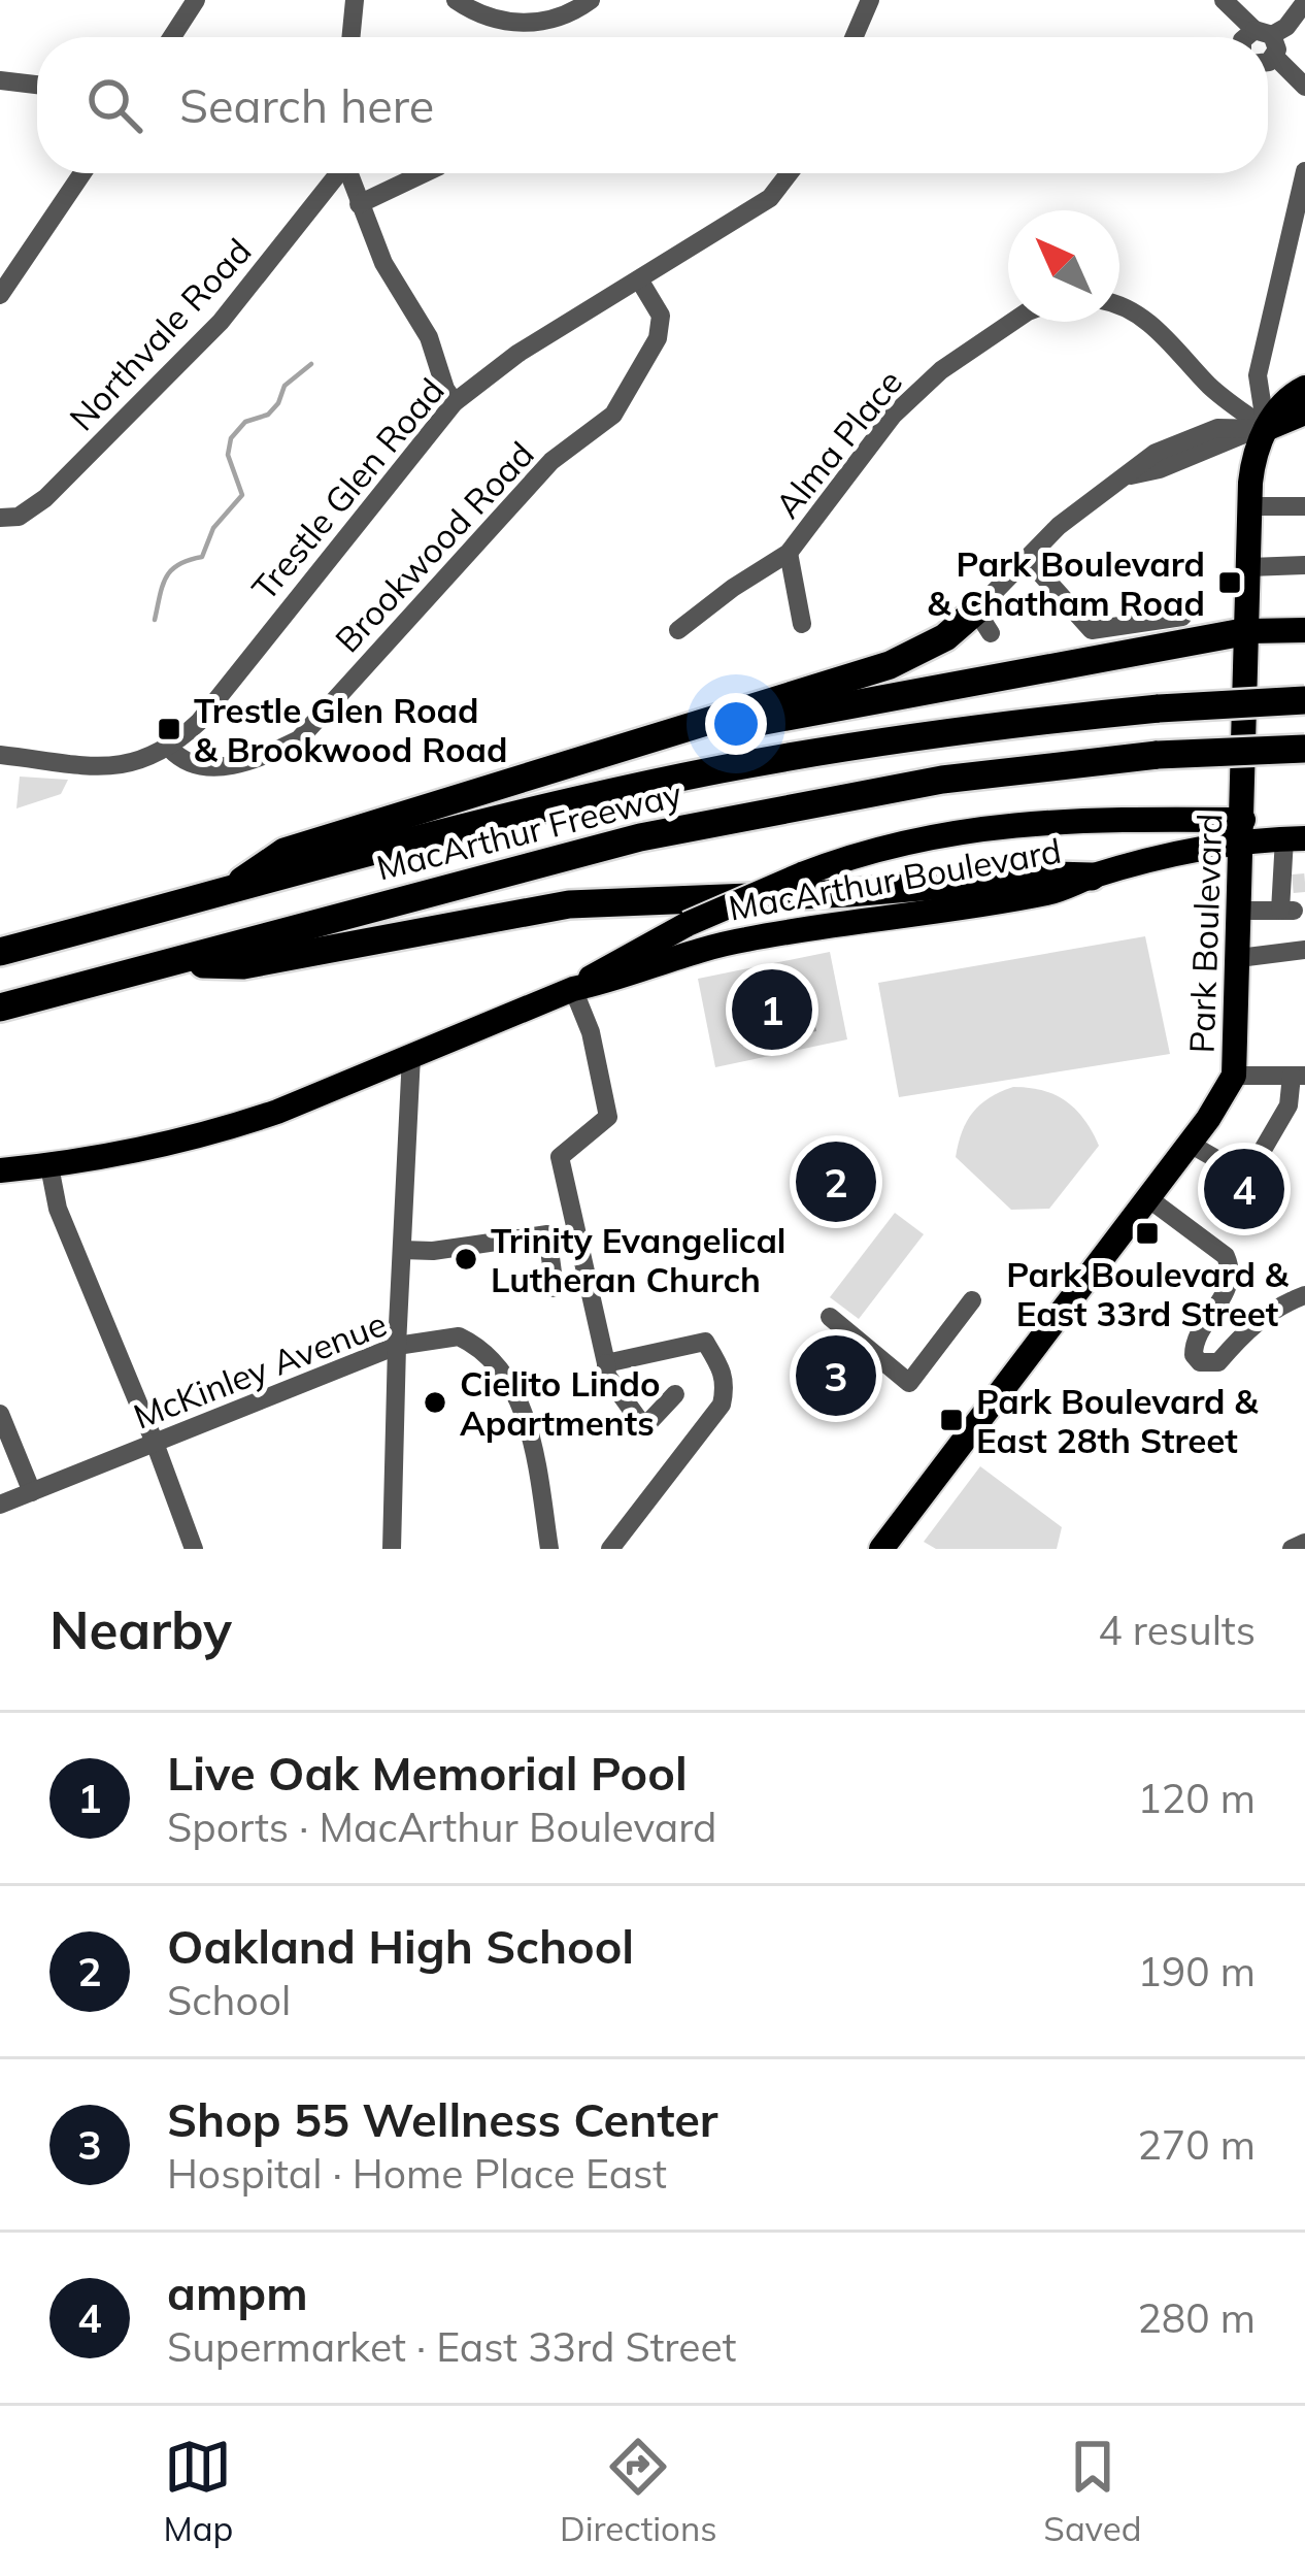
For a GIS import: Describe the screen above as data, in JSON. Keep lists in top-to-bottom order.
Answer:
{
  "streets": {
    "highway": ["MacArthur Freeway"],
    "main road": ["MacArthur Boulevard", "Park Boulevard"],
    "street": [
      "Northvale Road",
      "Alma Place",
      "Trestle Glen Road",
      "Brookwood Road",
      "McKinley Avenue"
    ]
  },
  "crossings": [
    ["Trestle Glen Road", "Brookwood Road"],
    ["MacArthur Boulevard", "Park Boulevard"]
  ],
  "places": {
    "transit": [
      "Park Boulevard & Chatham Road",
      "Trestle Glen Road & Brookwood Road",
      "Park Boulevard & East 33rd Street",
      "Park Boulevard & East 28th Street"
    ],
    "other": ["Trinity Evangelical Lutheran Church", "Cielito Lindo Apartments"]
  },
  "north": "top left",
  "page": {
    "search": "Search here",
    "pins": [
      "1",
      "2",
      "4",
      "3"
    ],
    "heading": ["Nearby", "4 results"],
    "list": [
      {
        "mark": "1",
        "name": "Live Oak Memorial Pool",
        "note": "Sports · MacArthur Boulevard",
        "value": "120 m"
      },
      {
        "mark": "2",
        "name": "Oakland High School",
        "note": "School",
        "value": "190 m"
      },
      {
        "mark": "3",
        "name": "Shop 55 Wellness Center",
        "note": "Hospital · Home Place East",
        "value": "270 m"
      },
      {
        "mark": "4",
        "name": "ampm",
        "note": "Supermarket · East 33rd Street",
        "value": "280 m"
      }
    ],
    "nav": ["Map", "Directions", "Saved"]
  }
}
